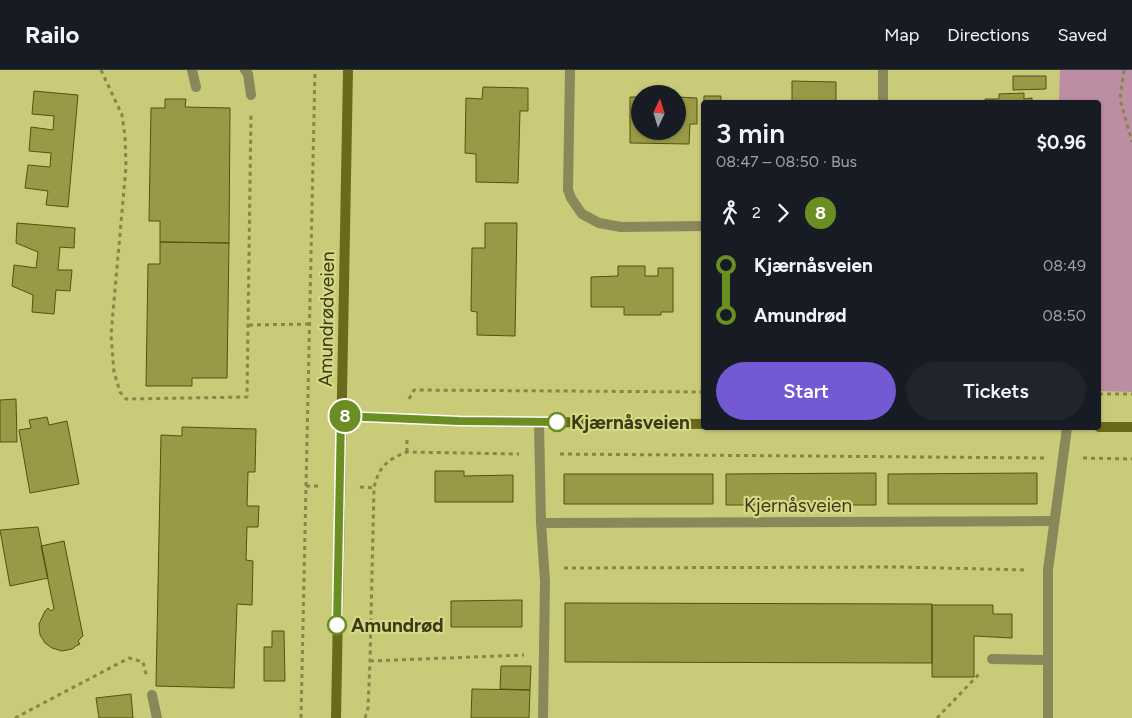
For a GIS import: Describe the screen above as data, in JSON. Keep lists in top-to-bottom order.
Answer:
{
  "streets": {
    "main road": ["Amundrødveien"],
    "street": ["Kjernåsveien"]
  },
  "places": ["Kjærnåsveien", "Amundrød"],
  "lines": ["bus line 8"],
  "north": "top",
  "page": {
    "header": "Railo",
    "nav": ["Map", "Directions", "Saved"],
    "on_map": "8",
    "heading": ["3 min", "08:47 – 08:50 · Bus", "$0.96"],
    "legs": ["2", "8"],
    "list": [
      {
        "name": "Kjærnåsveien",
        "value": "08:49"
      },
      {
        "name": "Amundrød",
        "value": "08:50"
      }
    ],
    "buttons": ["Start", "Tickets"]
  }
}
